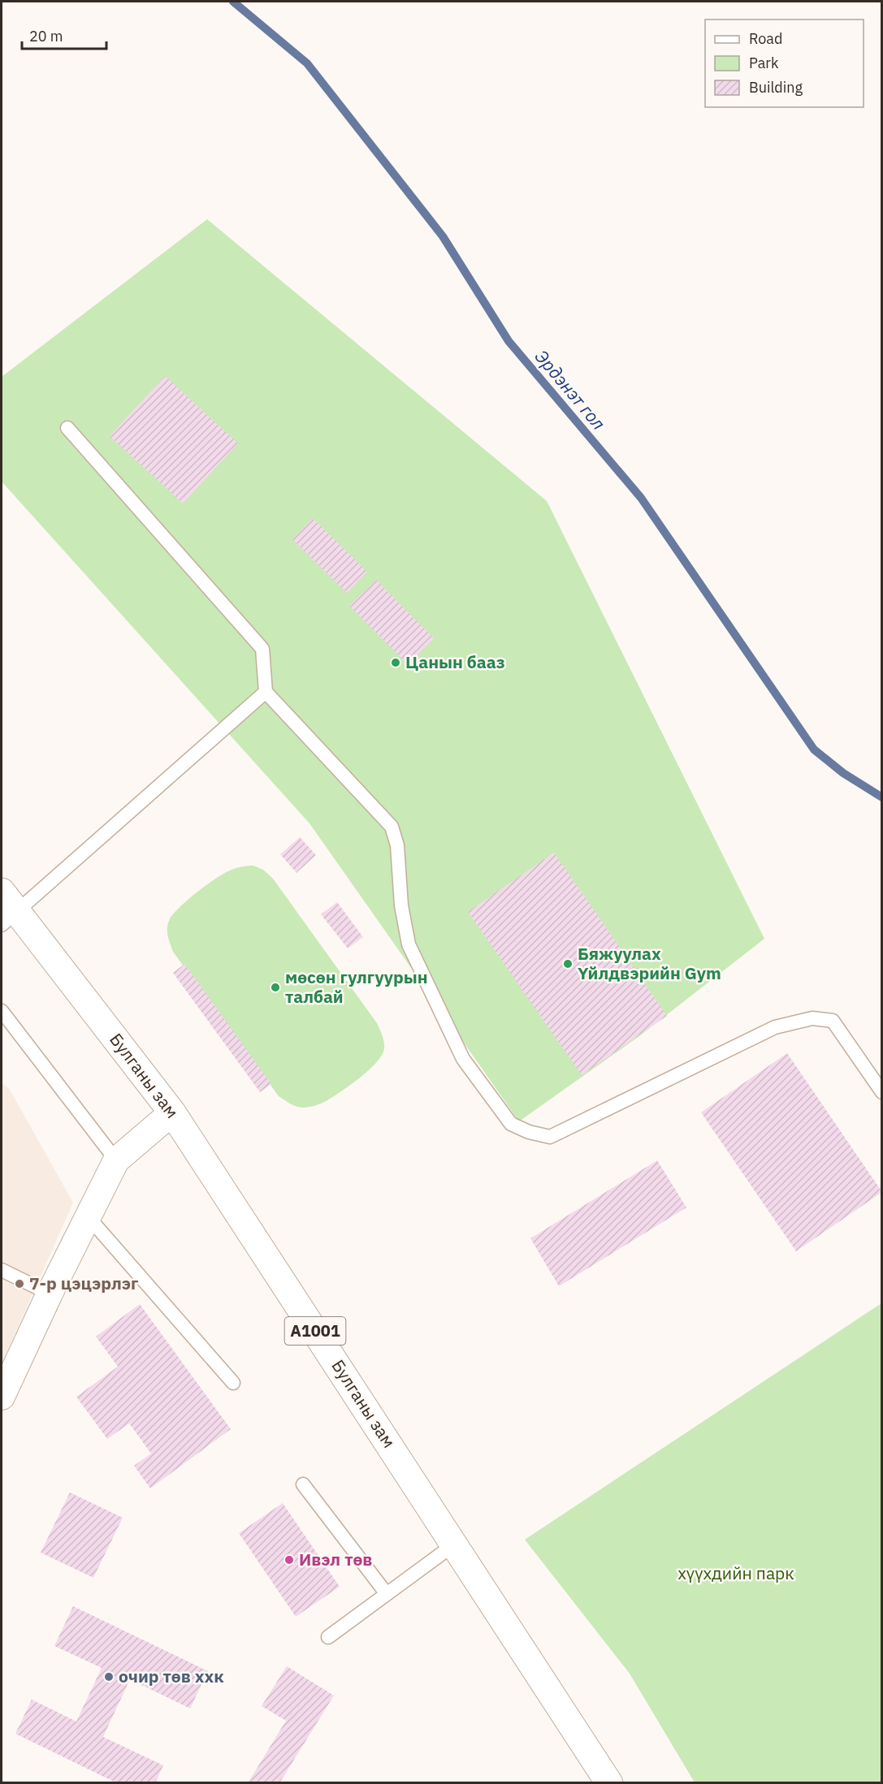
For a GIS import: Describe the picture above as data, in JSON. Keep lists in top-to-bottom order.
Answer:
{
  "streets": {
    "highway": ["Булганы зам", "A1001"]
  },
  "water": ["Эрдэнэт гол"],
  "parks": ["хүүхдийн парк"],
  "places": [
    "Цанын бааз",
    "Бяжуулах Үйлдвэрийн Gym",
    "мөсөн гулгуурын талбай",
    "7-р цэцэрлэг",
    "Ивэл төв",
    "очир төв ххк"
  ],
  "legend": ["Road", "Park", "Building"],
  "scale_bar": "20 m"
}
